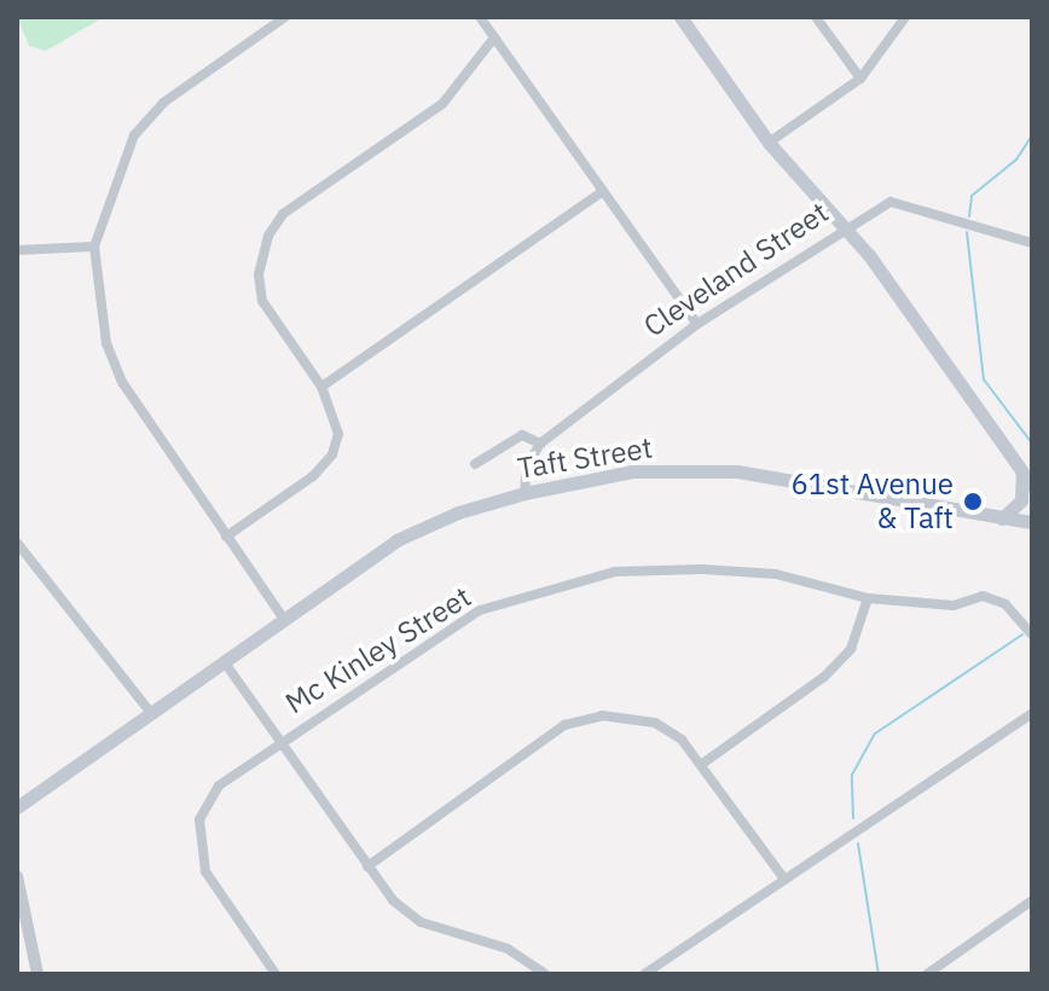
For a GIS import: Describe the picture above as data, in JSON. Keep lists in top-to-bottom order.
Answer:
{
  "streets": {
    "main road": ["Taft Street"],
    "street": ["Cleveland Street", "Mc Kinley Street"]
  },
  "places": ["61st Avenue & Taft"]
}
